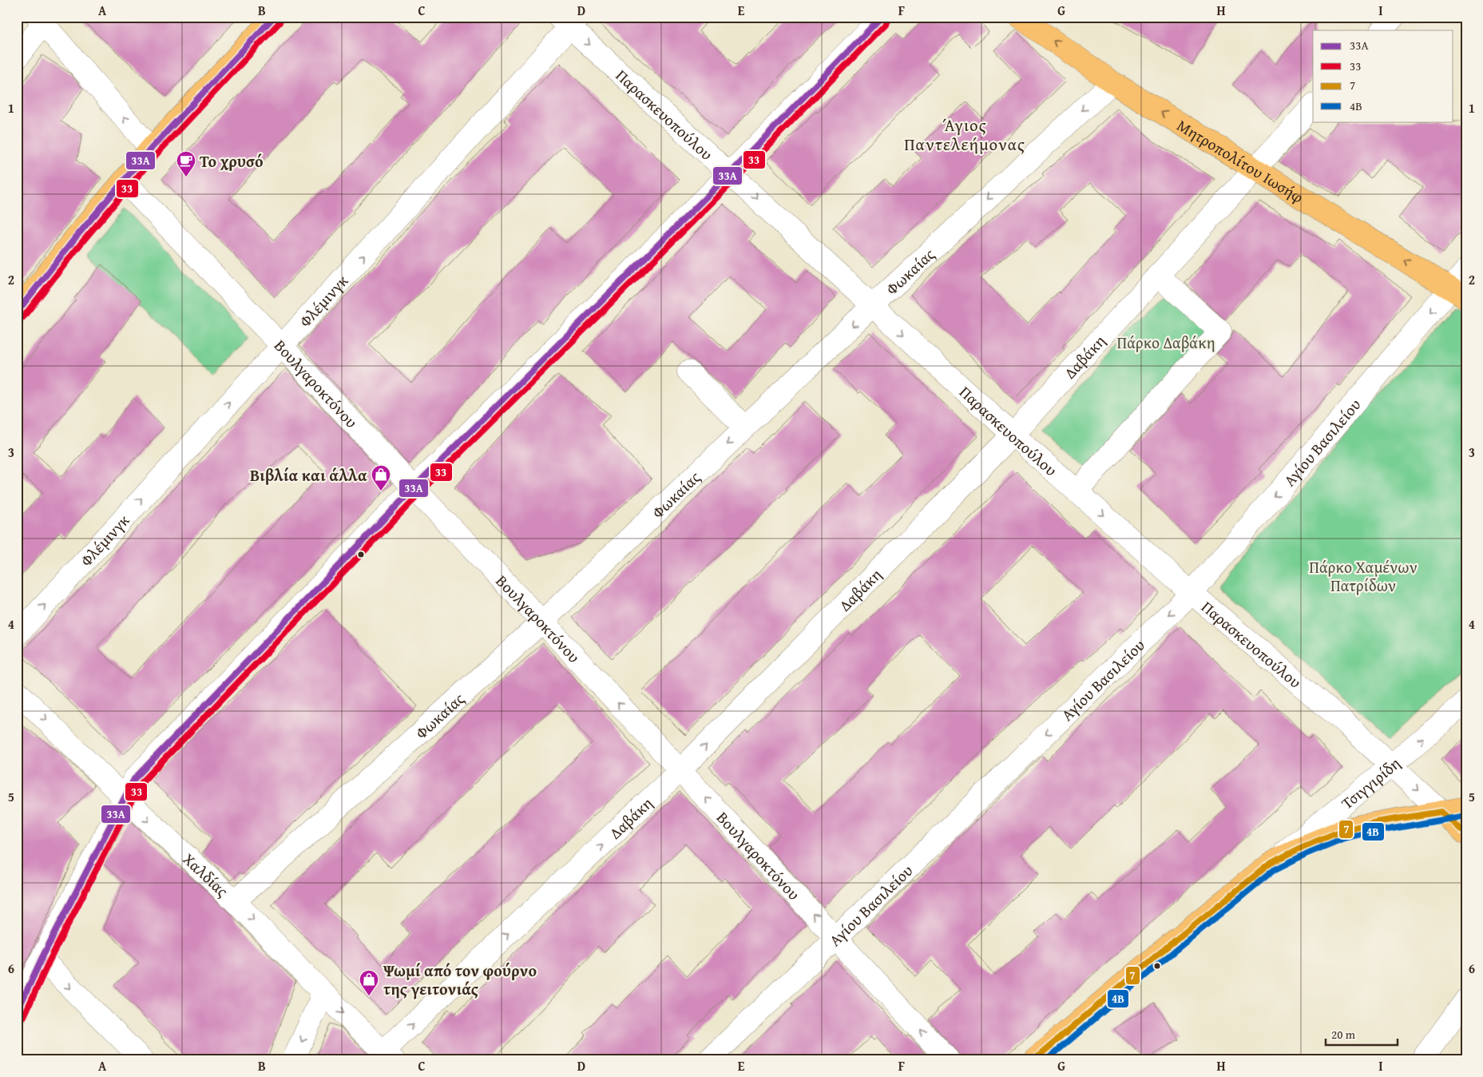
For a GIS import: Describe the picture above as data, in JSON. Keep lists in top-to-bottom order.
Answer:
{
  "streets": {
    "main road": ["Παρασκευοπούλου", "Μητροπολίτου Ιωσήφ", "Τσιγγιρίδη"],
    "street": [
      "Φωκαίας",
      "Φλέμινγκ",
      "Δαβάκη",
      "Βουλγαροκτόνου",
      "Αγίου Βασιλείου",
      "Χαλδίας"
    ]
  },
  "crossings": [
    ["Παρασκευοπούλου", "Φωκαίας"],
    ["Παρασκευοπούλου", "Φλέμινγκ"],
    ["Παρασκευοπούλου", "Δαβάκη"],
    ["Παρασκευοπούλου", "Αγίου Βασιλείου"],
    ["Παρασκευοπούλου", "Τσιγγιρίδη"],
    ["Μητροπολίτου Ιωσήφ", "Φωκαίας"],
    ["Μητροπολίτου Ιωσήφ", "Δαβάκη"],
    ["Μητροπολίτου Ιωσήφ", "Αγίου Βασιλείου"],
    ["Φωκαίας", "Βουλγαροκτόνου"],
    ["Φωκαίας", "Χαλδίας"],
    ["Φλέμινγκ", "Βουλγαροκτόνου"],
    ["Δαβάκη", "Βουλγαροκτόνου"],
    ["Δαβάκη", "Χαλδίας"],
    ["Βουλγαροκτόνου", "Αγίου Βασιλείου"]
  ],
  "one_way": [
    "Παρασκευοπούλου",
    "Μητροπολίτου Ιωσήφ",
    "Δαβάκη",
    "Βουλγαροκτόνου",
    "Αγίου Βασιλείου",
    "Χαλδίας"
  ],
  "districts": ["Άγιος Παντελεήμονας"],
  "parks": ["Πάρκο Δαβάκη", "Πάρκο Χαμένων Πατρίδων"],
  "places": {
    "cafe": ["Το χρυσό"],
    "shop": ["Βιβλία και άλλα", "Ψωμί από τον φούρνο της γειτονιάς"]
  },
  "lines": [
    "transit line 33A",
    "transit line 33",
    "transit line 7",
    "transit line 4Β"
  ],
  "legend": [
    "33A",
    "33",
    "7",
    "4Β"
  ],
  "scale_bar": "20 m",
  "grid": {
    "columns": [
      "A",
      "B",
      "C",
      "D",
      "E",
      "F",
      "G",
      "H",
      "I"
    ],
    "rows": [
      "1",
      "2",
      "3",
      "4",
      "5",
      "6"
    ]
  }
}
